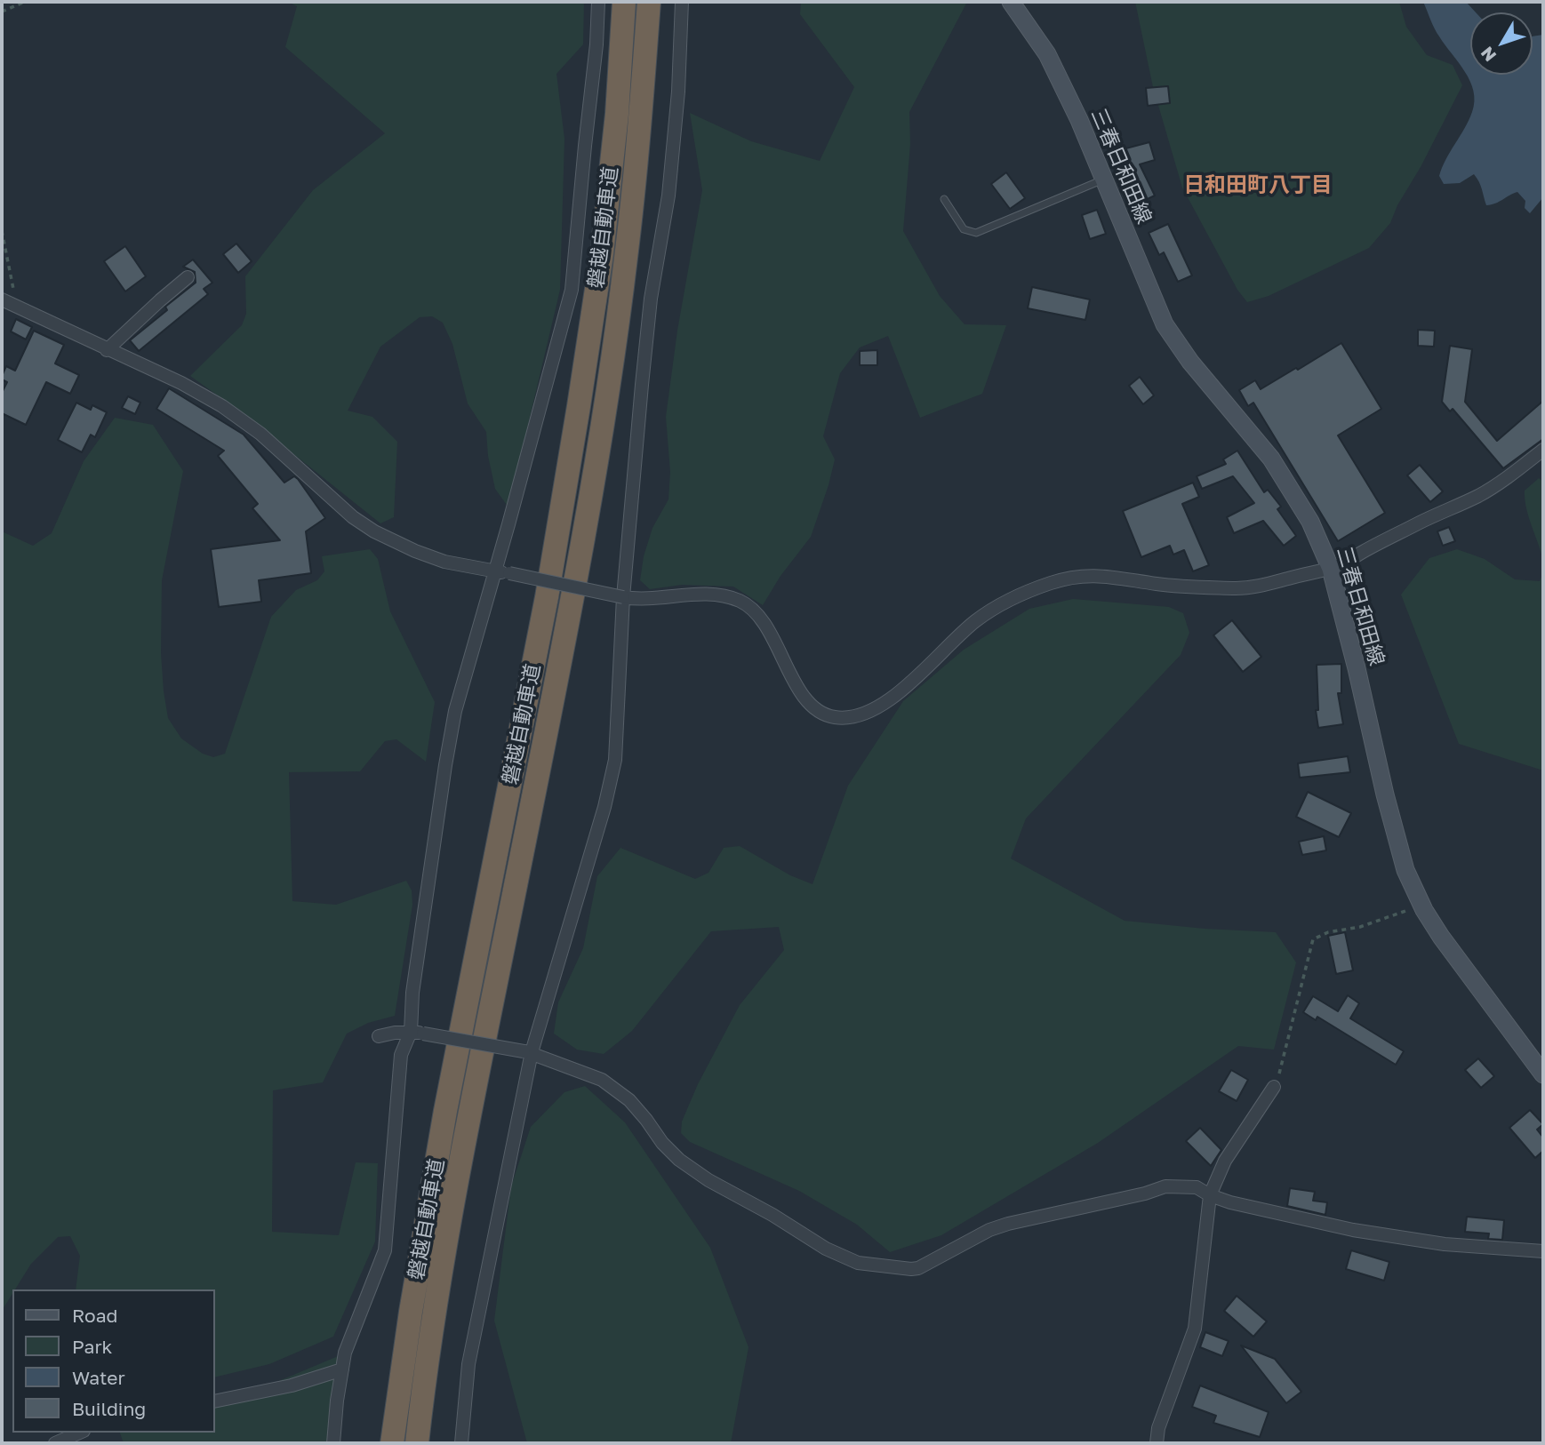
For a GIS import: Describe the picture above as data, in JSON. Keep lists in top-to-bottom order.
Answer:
{
  "streets": {
    "highway": ["磐越自動車道"],
    "main road": ["三春日和田線"]
  },
  "districts": ["日和田町八丁目"],
  "legend": [
    "Road",
    "Park",
    "Water",
    "Building"
  ],
  "north": "bottom left"
}
